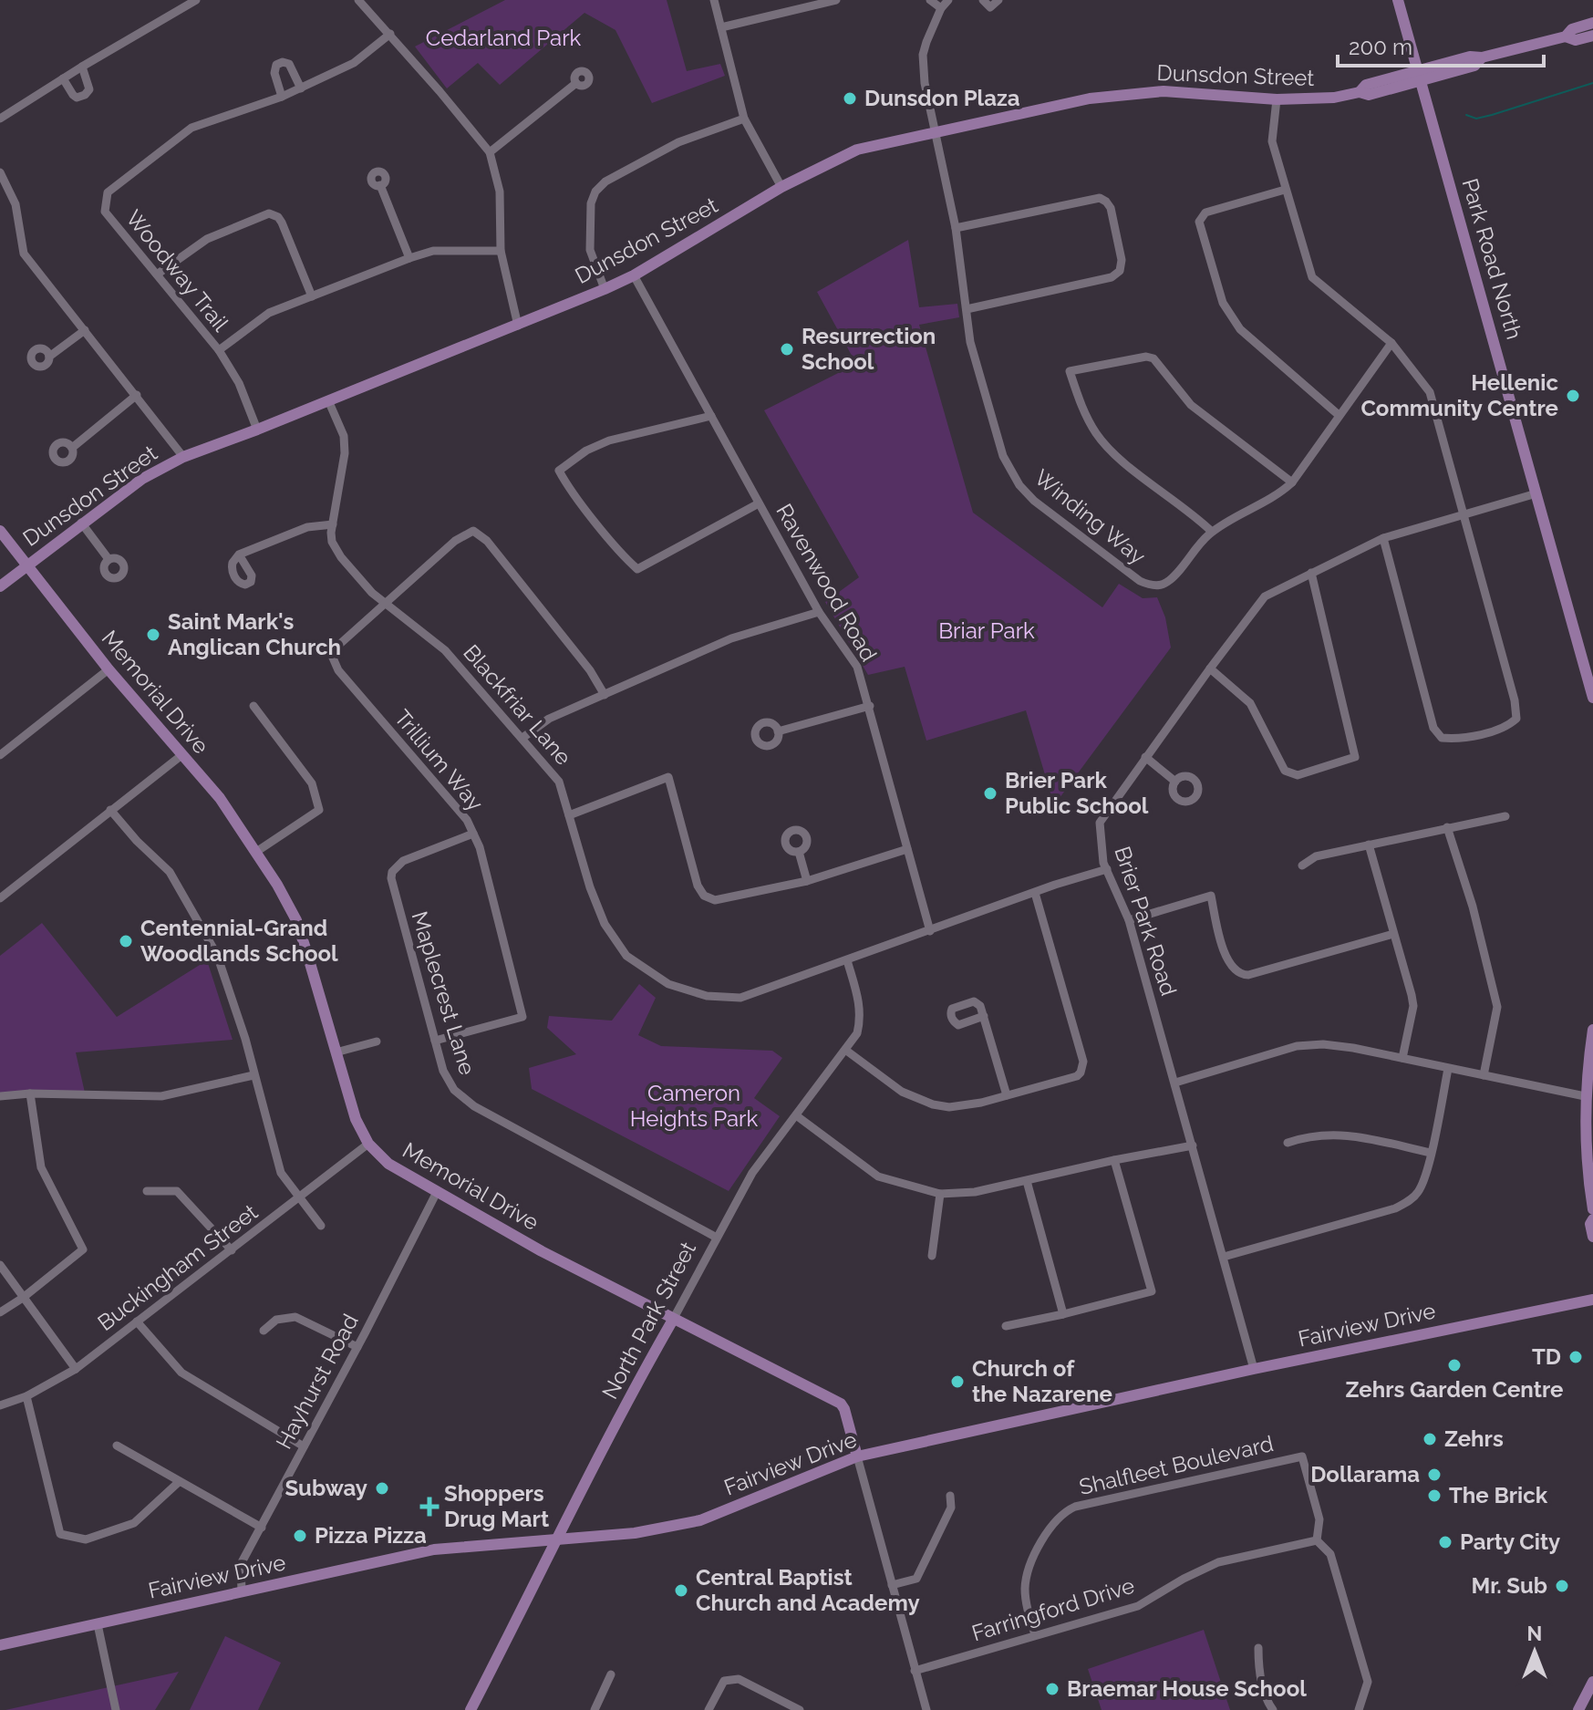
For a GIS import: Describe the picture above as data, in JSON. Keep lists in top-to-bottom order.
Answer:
{
  "streets": {
    "main road": [
      "Dunsdon Street",
      "Park Road North",
      "Memorial Drive",
      "North Park Street",
      "Fairview Drive"
    ],
    "street": [
      "Woodway Trail",
      "Winding Way",
      "Ravenwood Road",
      "Blackfriar Lane",
      "Trillium Way",
      "Brier Park Road",
      "Maplecrest Lane",
      "Buckingham Street",
      "Hayhurst Road",
      "Shalfleet Boulevard",
      "Farringford Drive"
    ]
  },
  "crossings": [
    ["Dunsdon Street", "Park Road North"],
    ["Dunsdon Street", "Woodway Trail"],
    ["Dunsdon Street", "Winding Way"],
    ["Dunsdon Street", "Ravenwood Road"],
    ["Dunsdon Street", "Memorial Drive"],
    ["Dunsdon Street", "Blackfriar Lane"],
    ["Park Road North", "Brier Park Road"],
    ["Ravenwood Road", "Blackfriar Lane"],
    ["Memorial Drive", "Buckingham Street"],
    ["Memorial Drive", "North Park Street"],
    ["Memorial Drive", "Fairview Drive"],
    ["Memorial Drive", "Hayhurst Road"],
    ["Blackfriar Lane", "Trillium Way"],
    ["Blackfriar Lane", "Brier Park Road"],
    ["Blackfriar Lane", "North Park Street"],
    ["Trillium Way", "Maplecrest Lane"],
    ["Brier Park Road", "Fairview Drive"],
    ["Maplecrest Lane", "North Park Street"],
    ["North Park Street", "Fairview Drive"],
    ["Fairview Drive", "Hayhurst Road"],
    ["Shalfleet Boulevard", "Farringford Drive"]
  ],
  "parks": ["Cedarland Park", "Briar Park", "Cameron Heights Park"],
  "places": {
    "other": [
      "Dunsdon Plaza",
      "Resurrection School",
      "Hellenic Community Centre",
      "Saint Mark's Anglican Church",
      "Brier Park Public School",
      "Centennial-Grand Woodlands School",
      "TD",
      "Zehrs Garden Centre",
      "Church of the Nazarene",
      "Zehrs",
      "Dollarama",
      "Subway",
      "The Brick",
      "Pizza Pizza",
      "Party City",
      "Mr. Sub",
      "Central Baptist Church and Academy",
      "Braemar House School"
    ],
    "health": ["Shoppers Drug Mart"]
  },
  "scale_bar": "200 m",
  "north": "top"
}
